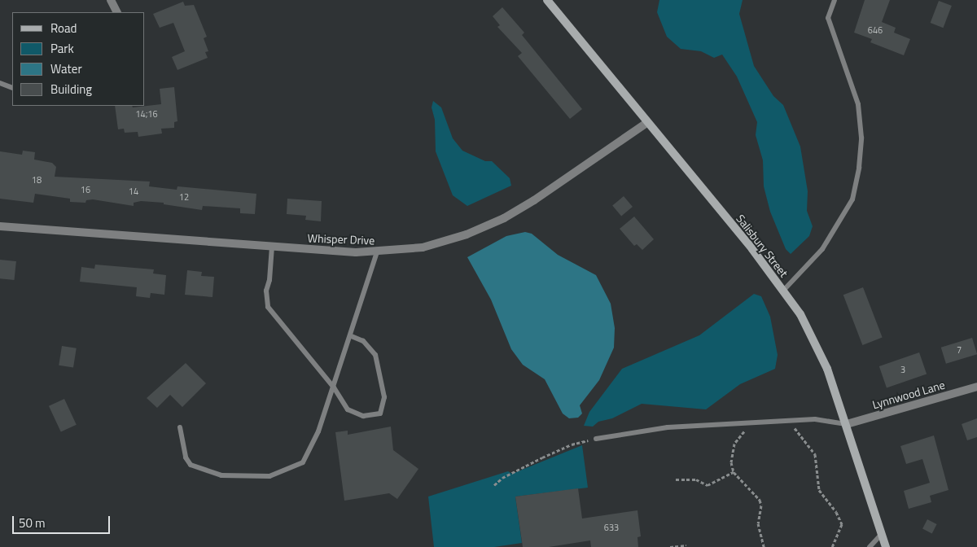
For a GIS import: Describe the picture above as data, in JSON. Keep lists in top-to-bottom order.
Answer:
{
  "streets": {
    "main road": ["Salisbury Street"],
    "street": ["Whisper Drive", "Lynnwood Lane"]
  },
  "crossings": [
    ["Whisper Drive", "Salisbury Street"],
    ["Salisbury Street", "Lynnwood Lane"]
  ],
  "house_numbers": [
    "646",
    "14;16",
    "18",
    "16",
    "14",
    "12",
    "7",
    "3",
    "633"
  ],
  "legend": [
    "Road",
    "Park",
    "Water",
    "Building"
  ],
  "scale_bar": "50 m"
}
